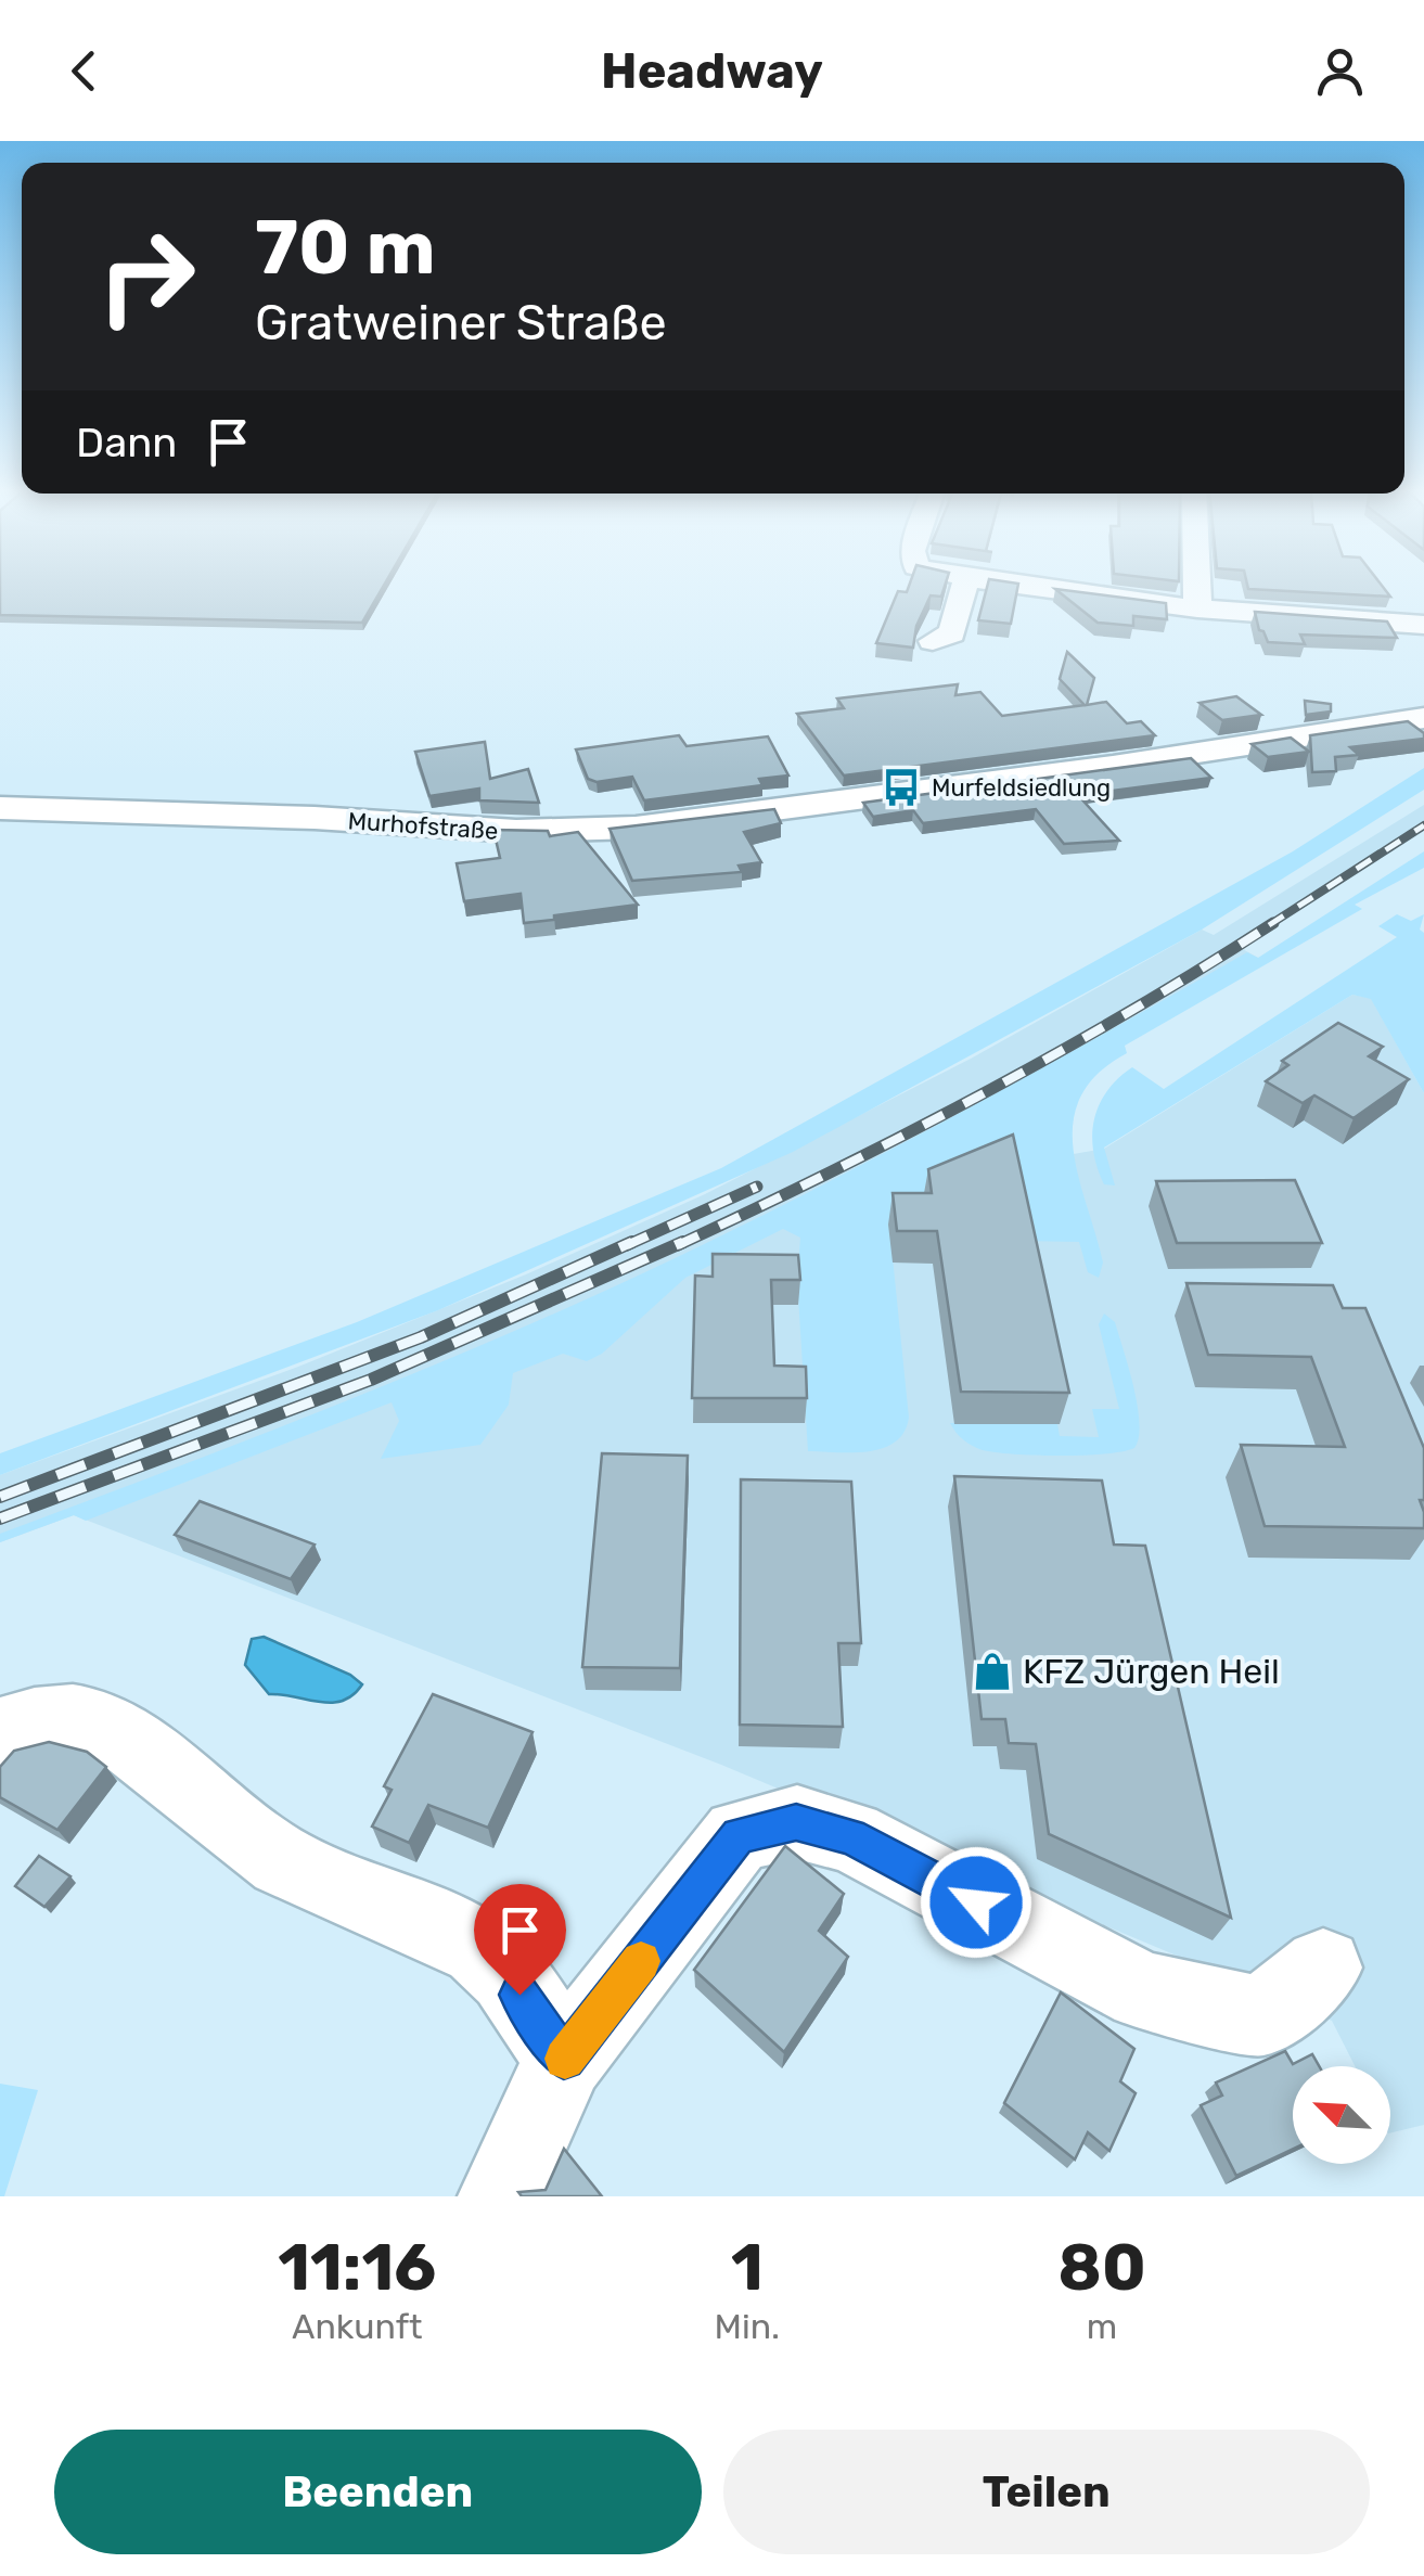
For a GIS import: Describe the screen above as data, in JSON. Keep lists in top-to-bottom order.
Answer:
{
  "streets": {
    "street": ["Murhofstraße"]
  },
  "places": {
    "bus stop": ["Murfeldsiedlung"],
    "shop": ["KFZ Jürgen Heil"]
  },
  "north": "top left",
  "page": {
    "header": "Headway",
    "turn": ["70 m", "Gratweiner Straße"],
    "then": "Dann",
    "eta": [
      "11:16",
      "Ankunft",
      "1",
      "Min.",
      "80",
      "m"
    ],
    "buttons": ["Beenden", "Teilen"]
  }
}
